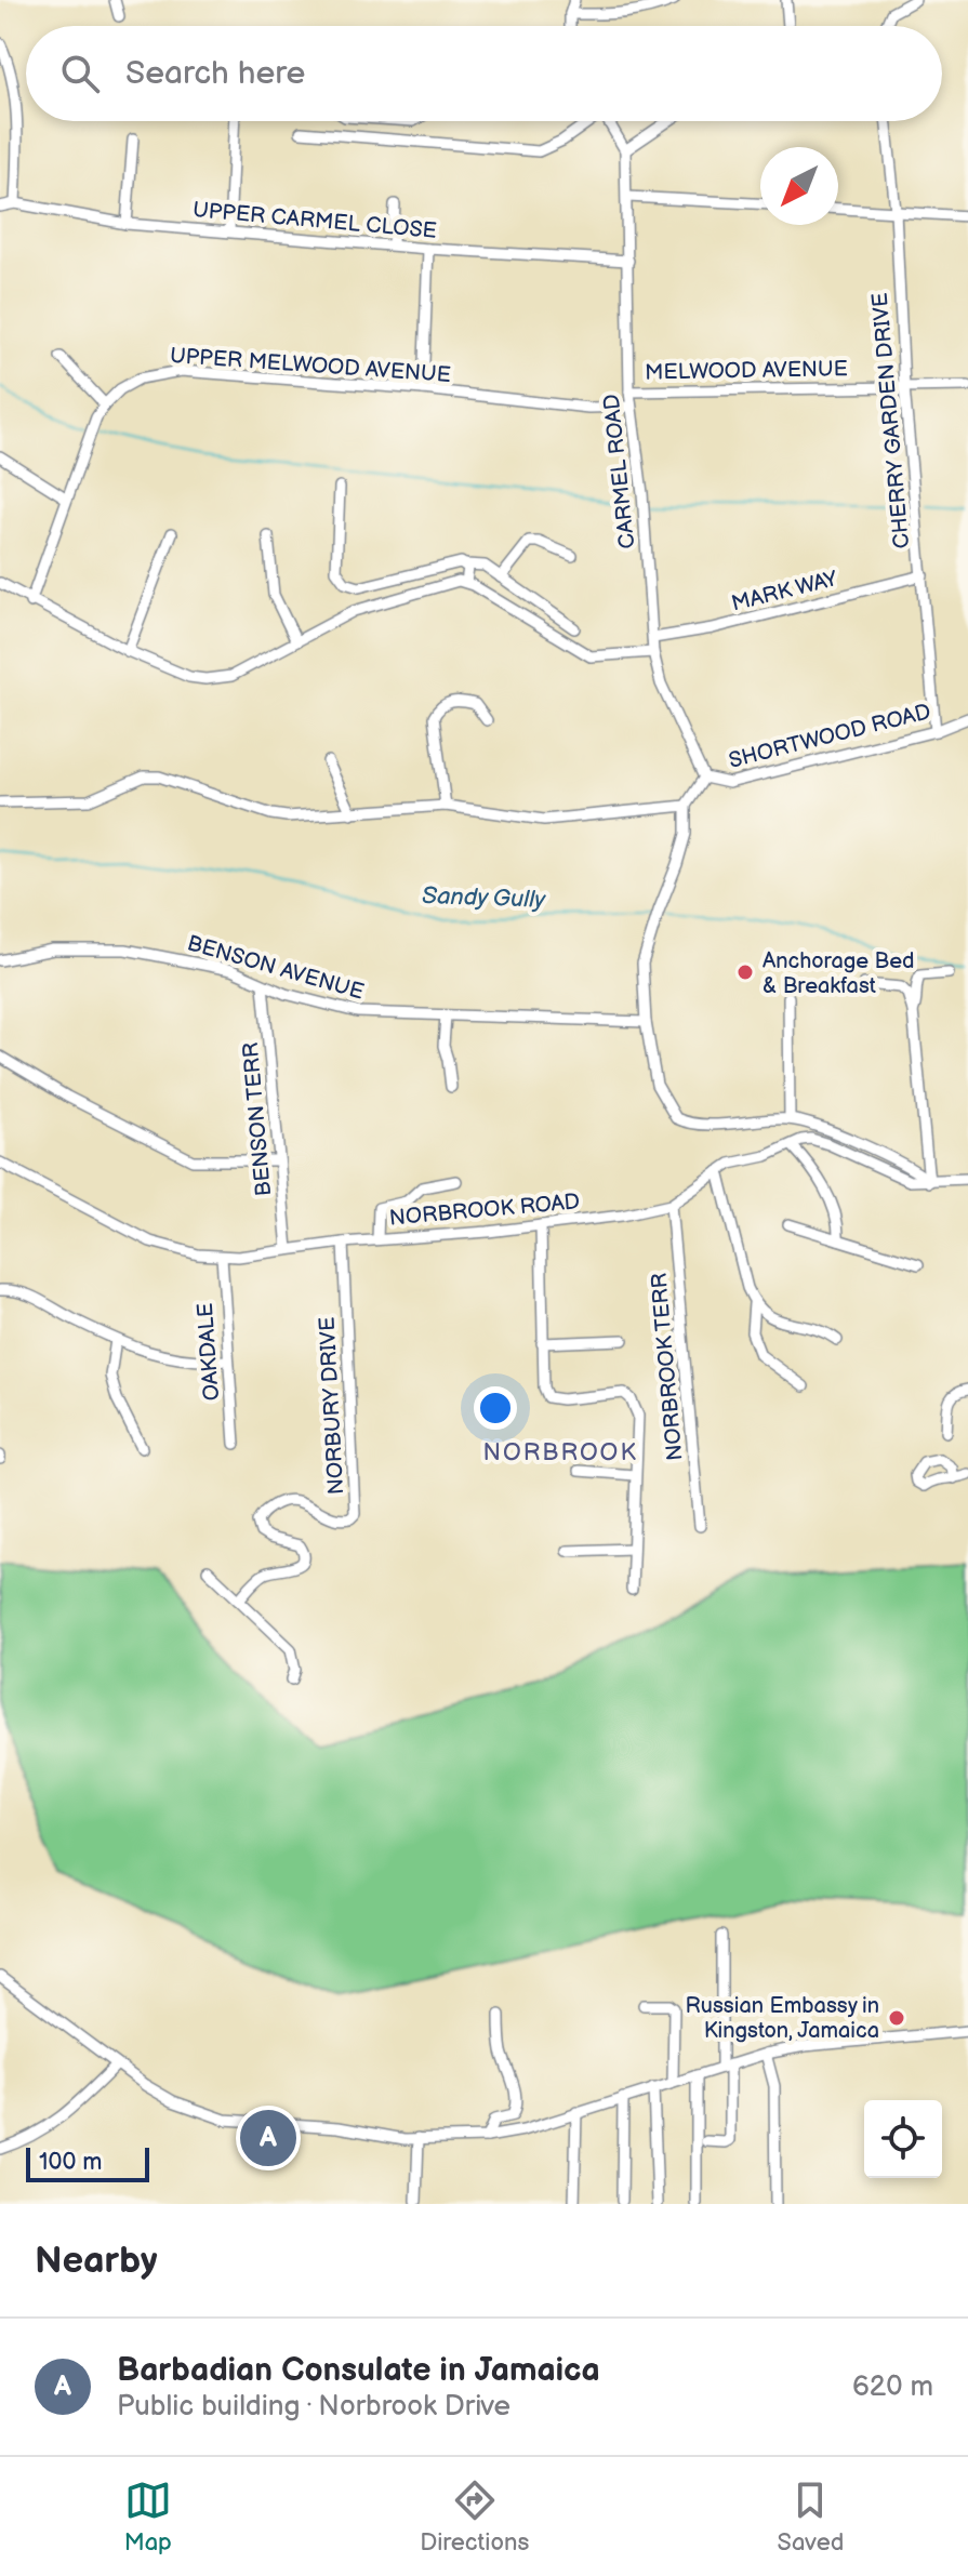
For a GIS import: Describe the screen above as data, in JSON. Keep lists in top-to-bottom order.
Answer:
{
  "streets": {
    "street": [
      "UPPER CARMEL CLOSE",
      "UPPER MELWOOD AVENUE",
      "MELWOOD AVENUE",
      "CHERRY GARDEN DRIVE",
      "CARMEL ROAD",
      "MARK WAY",
      "SHORTWOOD ROAD",
      "BENSON AVENUE",
      "BENSON TERR",
      "NORBROOK ROAD",
      "OAKDALE",
      "NORBROOK TERR",
      "NORBURY DRIVE"
    ]
  },
  "crossings": [
    ["UPPER CARMEL CLOSE", "CARMEL ROAD"],
    ["UPPER MELWOOD AVENUE", "CARMEL ROAD"],
    ["MELWOOD AVENUE", "CHERRY GARDEN DRIVE"],
    ["MELWOOD AVENUE", "CARMEL ROAD"],
    ["CHERRY GARDEN DRIVE", "MARK WAY"],
    ["CHERRY GARDEN DRIVE", "SHORTWOOD ROAD"],
    ["CARMEL ROAD", "MARK WAY"],
    ["CARMEL ROAD", "SHORTWOOD ROAD"],
    ["SHORTWOOD ROAD", "BENSON AVENUE"],
    ["SHORTWOOD ROAD", "NORBROOK ROAD"],
    ["BENSON AVENUE", "BENSON TERR"],
    ["BENSON TERR", "NORBROOK ROAD"],
    ["NORBROOK ROAD", "OAKDALE"],
    ["NORBROOK ROAD", "NORBROOK TERR"],
    ["NORBROOK ROAD", "NORBURY DRIVE"]
  ],
  "districts": ["NORBROOK"],
  "water": ["Sandy Gully"],
  "places": ["Anchorage Bed & Breakfast", "Russian Embassy in Kingston, Jamaica"],
  "scale_bar": "100 m",
  "north": "bottom left",
  "page": {
    "search": "Search here",
    "pins": "A",
    "scale": "100 m",
    "heading": "Nearby",
    "list": [
      {
        "mark": "A",
        "name": "Barbadian Consulate in Jamaica",
        "note": "Public building · Norbrook Drive",
        "value": "620 m"
      }
    ],
    "nav": ["Map", "Directions", "Saved"]
  }
}
